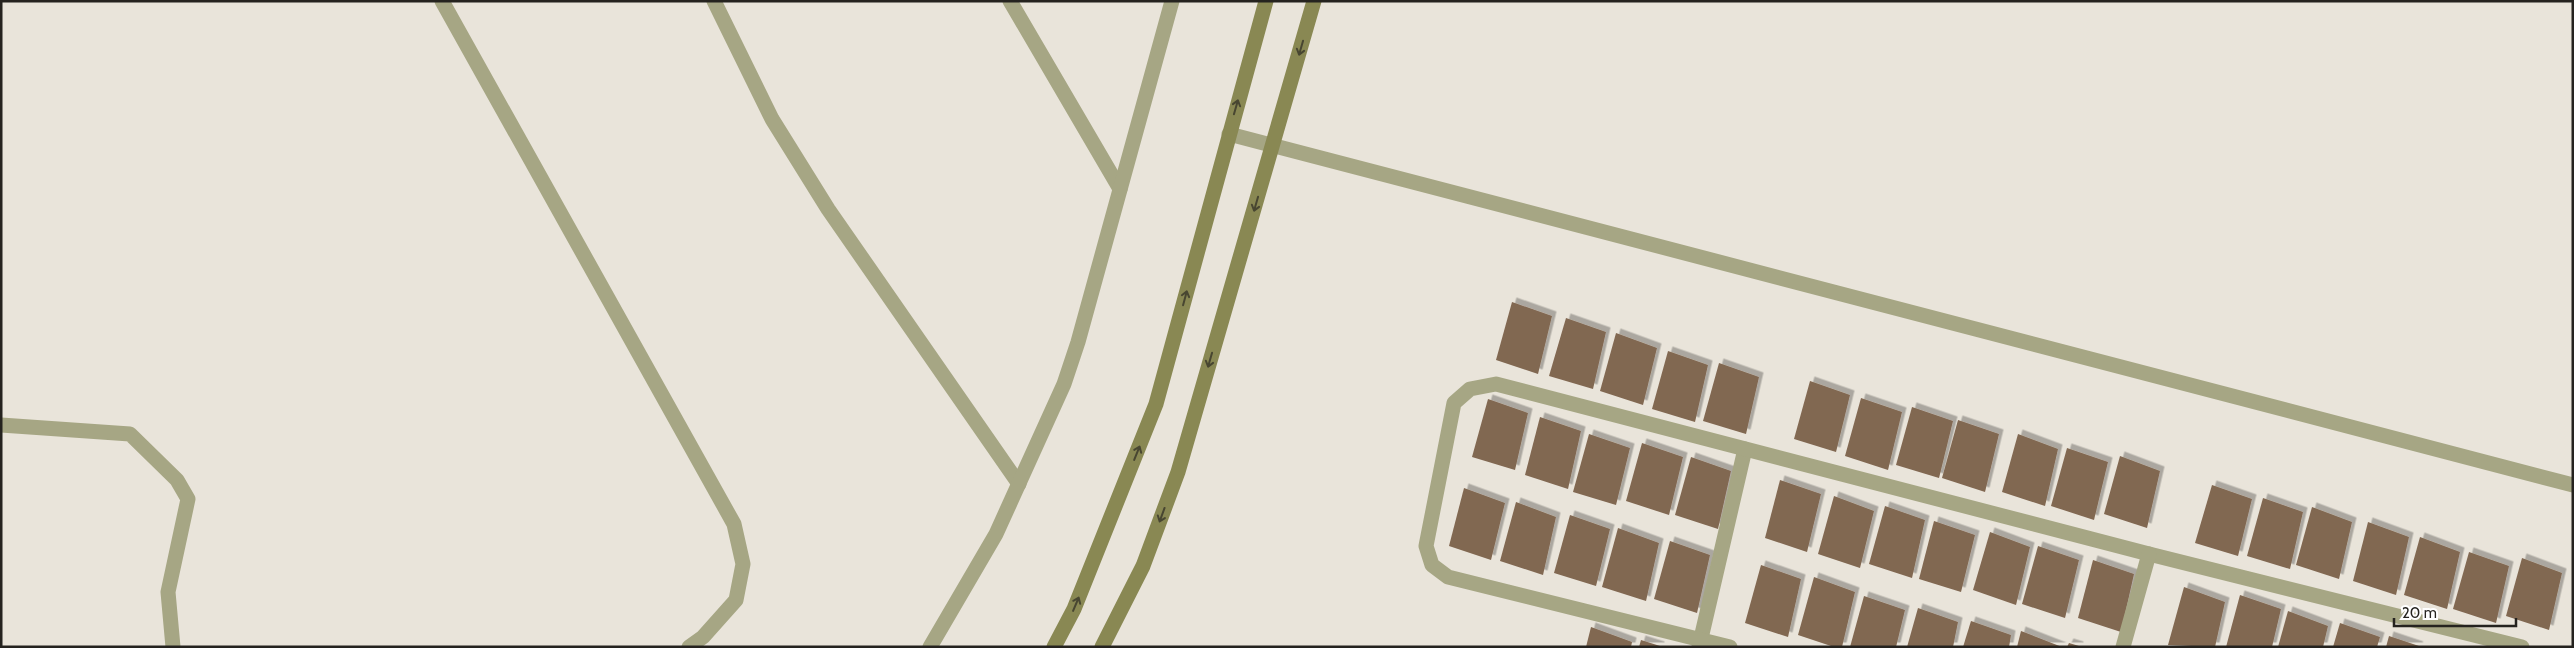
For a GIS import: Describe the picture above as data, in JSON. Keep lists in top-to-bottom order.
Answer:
{
  "scale_bar": "20 m"
}
